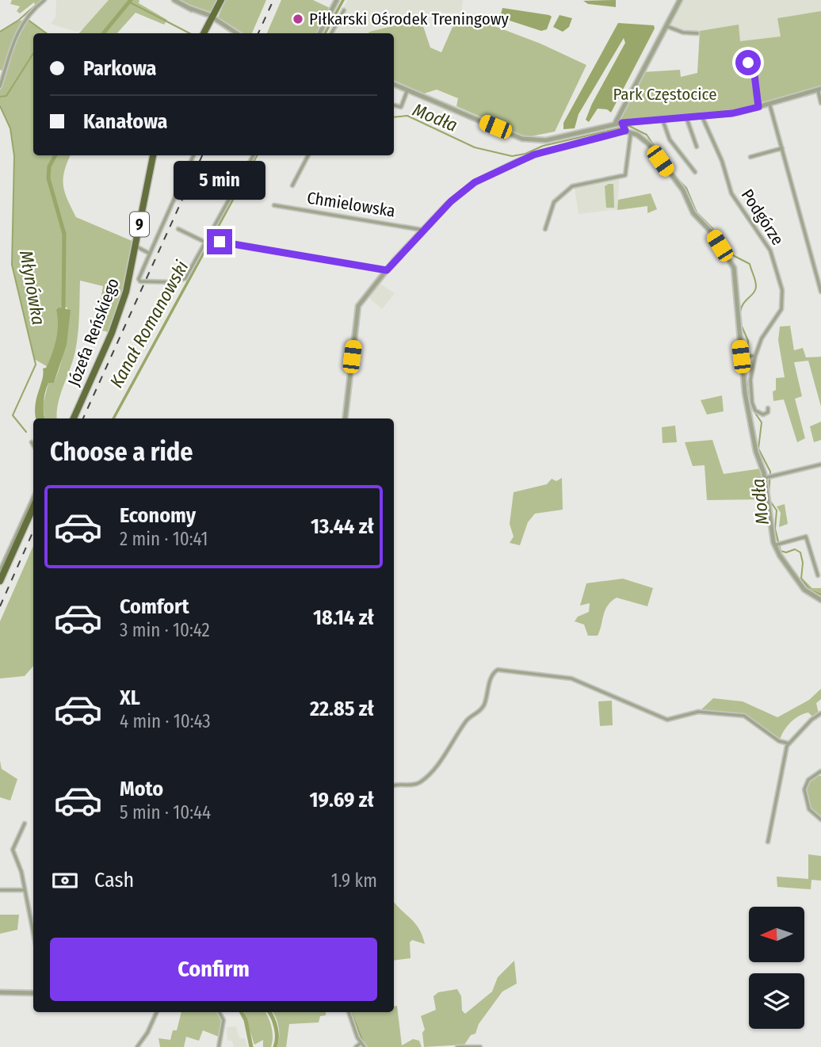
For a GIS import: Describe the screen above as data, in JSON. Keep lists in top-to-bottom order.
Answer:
{
  "streets": {
    "main road": ["9", "Józefa Reńskiego"],
    "street": ["Chmielowska", "Podgórze"]
  },
  "water": ["Modła", "Młynówka", "Kanał Romanowski"],
  "parks": ["Park Częstocice"],
  "places": ["Piłkarski Ośrodek Treningowy"],
  "north": "left",
  "page": {
    "banner": ["Parkowa", "Kanałowa"],
    "bubble": "5 min",
    "heading": "Choose a ride",
    "list": [
      {
        "name": "Economy",
        "note": "2 min · 10:41",
        "value": "13.44 zł"
      },
      {
        "name": "Comfort",
        "note": "3 min · 10:42",
        "value": "18.14 zł"
      },
      {
        "name": "XL",
        "note": "4 min · 10:43",
        "value": "22.85 zł"
      },
      {
        "name": "Moto",
        "note": "5 min · 10:44",
        "value": "19.69 zł"
      }
    ],
    "pay": ["Cash", "1.9 km"],
    "buttons": "Confirm"
  }
}
